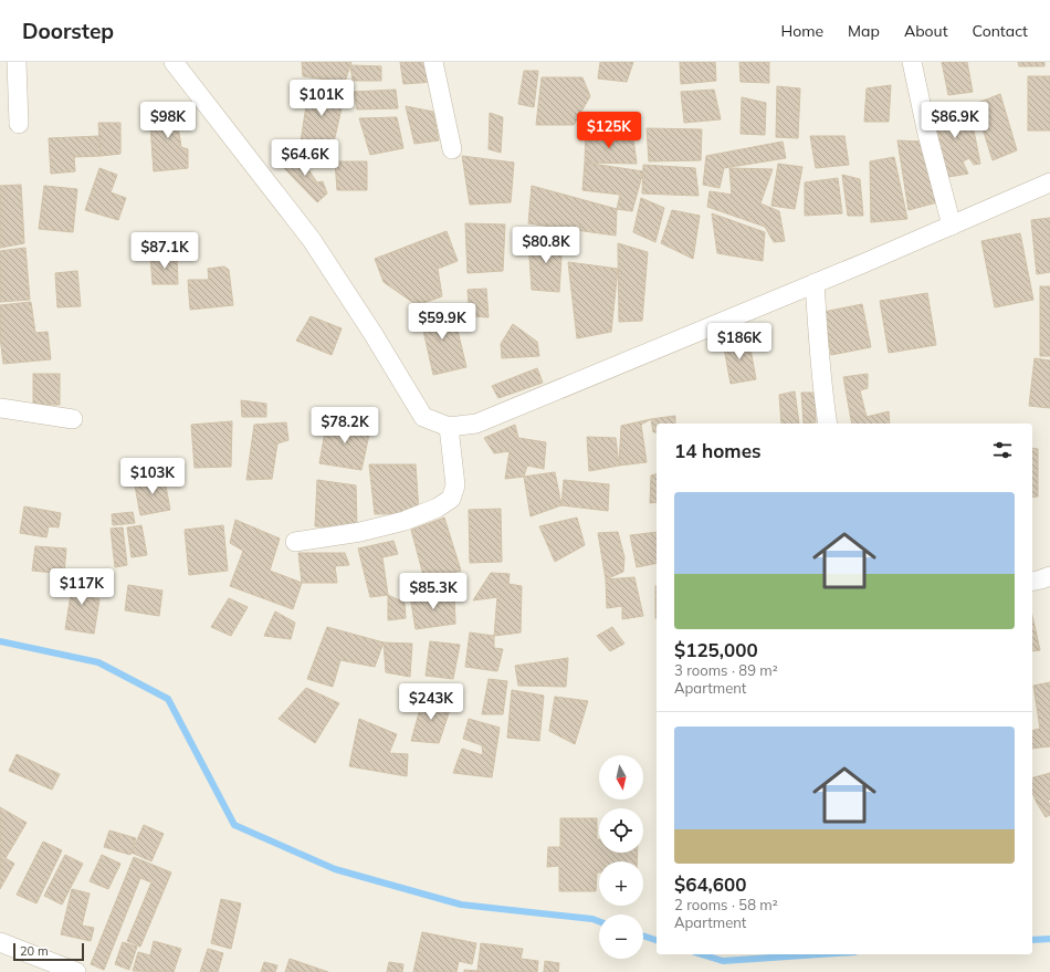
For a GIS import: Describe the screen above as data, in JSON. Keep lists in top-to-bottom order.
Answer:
{
  "scale_bar": "20 m",
  "north": "bottom",
  "page": {
    "header": "Doorstep",
    "nav": [
      "Home",
      "Map",
      "About",
      "Contact"
    ],
    "price": [
      "$101K",
      "$98K",
      "$86.9K",
      "$125K",
      "$64.6K",
      "$80.8K",
      "$87.1K",
      "$59.9K",
      "$186K",
      "$78.2K",
      "$103K",
      "$117K",
      "$85.3K",
      "$243K"
    ],
    "heading": "14 homes",
    "list": [
      {
        "name": "$125,000",
        "note": "3 rooms · 89 m² · Apartment"
      },
      {
        "name": "$64,600",
        "note": "2 rooms · 58 m² · Apartment"
      }
    ],
    "map_buttons": ["+", "−"],
    "scale": "20 m"
  }
}
